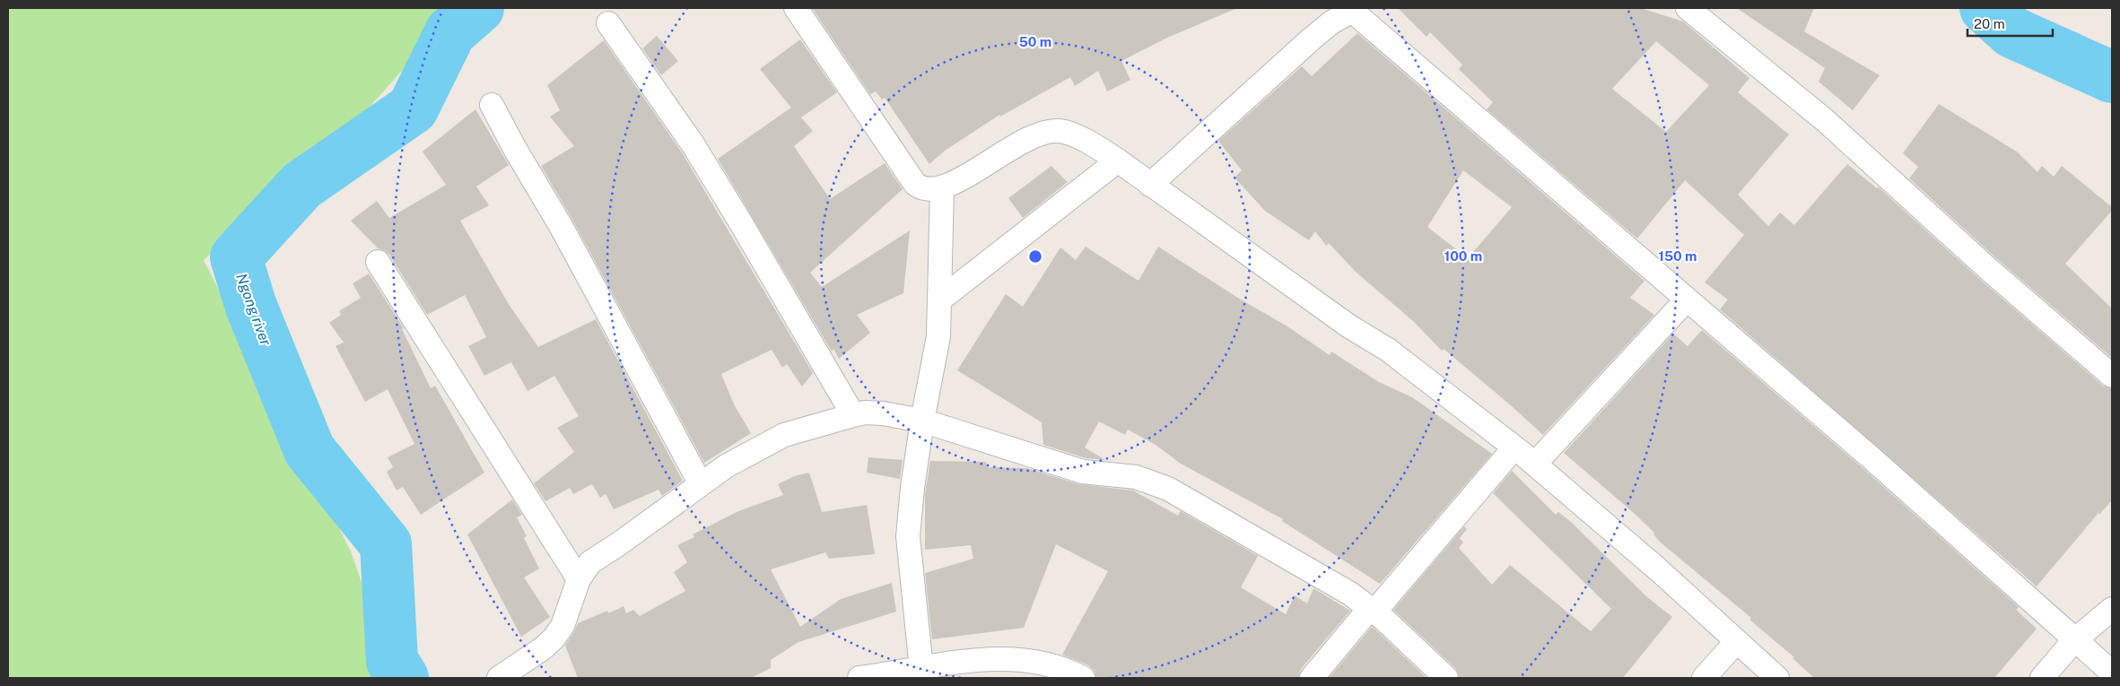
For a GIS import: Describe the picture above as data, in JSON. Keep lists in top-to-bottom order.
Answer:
{
  "water": ["Ngong river"],
  "scale_bar": "20 m",
  "rings": ["50 m", "100 m", "150 m"]
}
